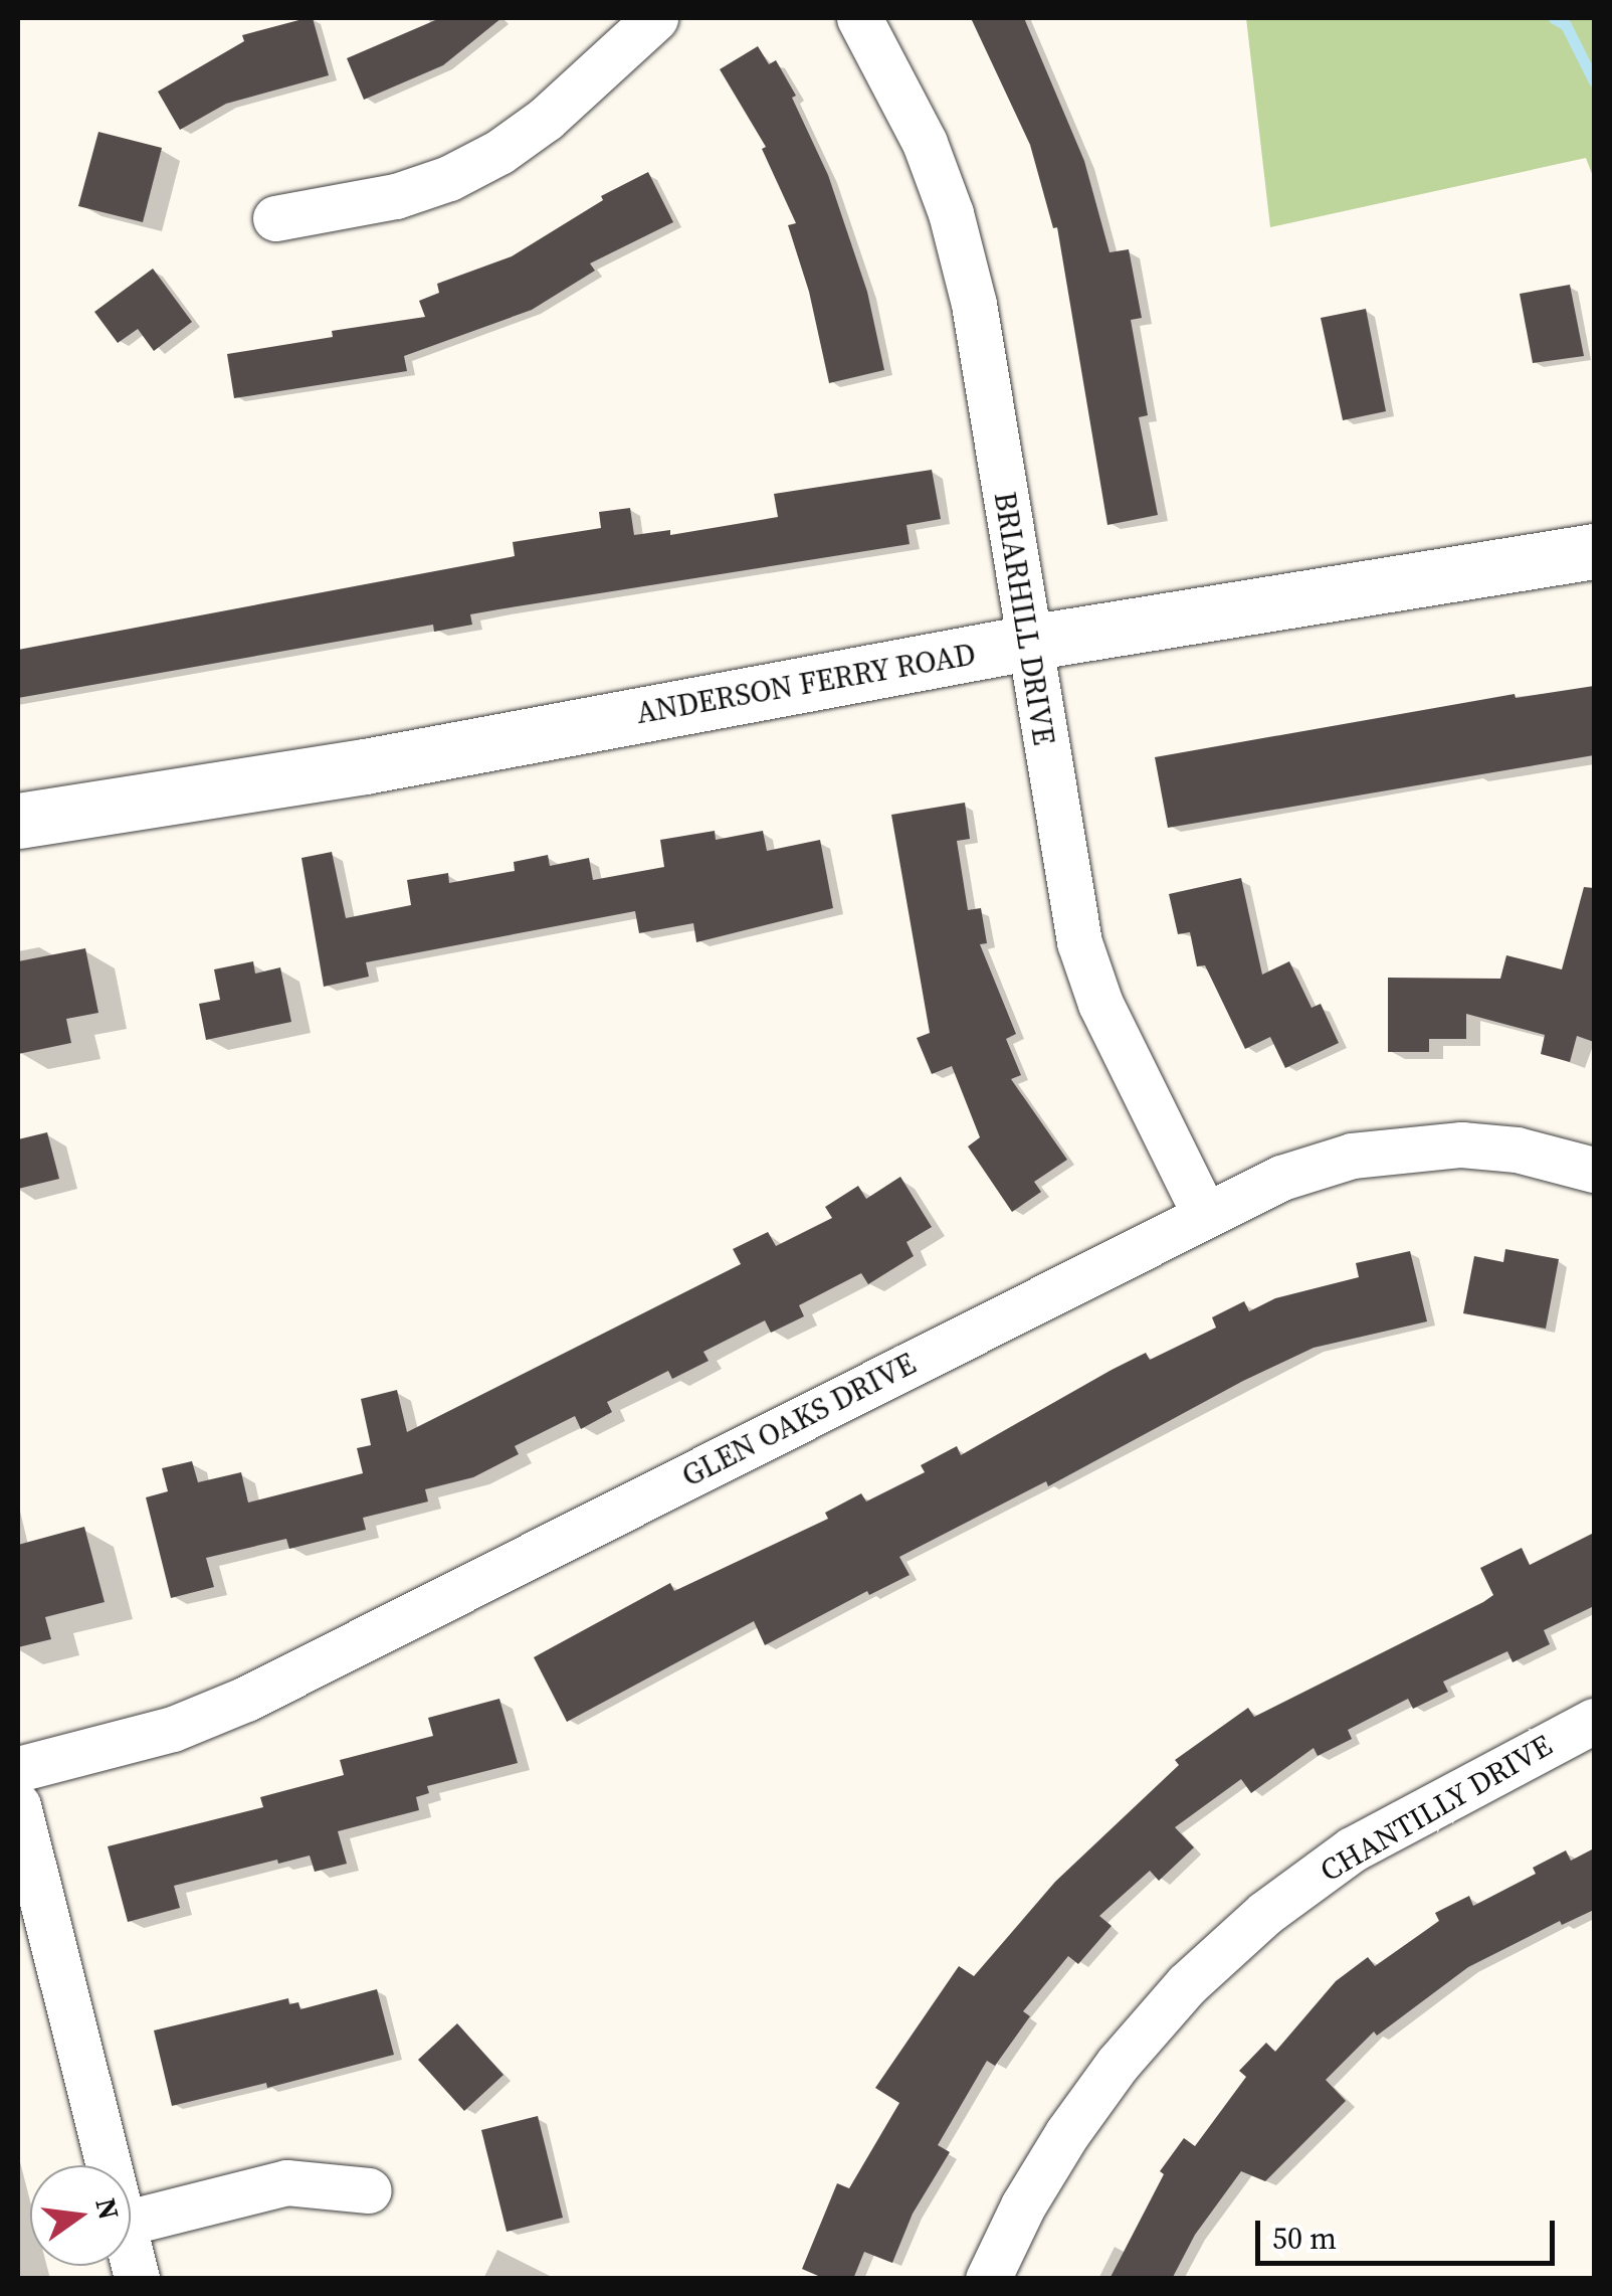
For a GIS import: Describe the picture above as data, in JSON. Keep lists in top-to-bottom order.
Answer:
{
  "streets": {
    "street": [
      "BRIARHILL DRIVE",
      "ANDERSON FERRY ROAD",
      "GLEN OAKS DRIVE",
      "CHANTILLY DRIVE"
    ]
  },
  "crossings": [
    ["BRIARHILL DRIVE", "ANDERSON FERRY ROAD"],
    ["BRIARHILL DRIVE", "GLEN OAKS DRIVE"]
  ],
  "scale_bar": "50 m",
  "north": "right"
}
